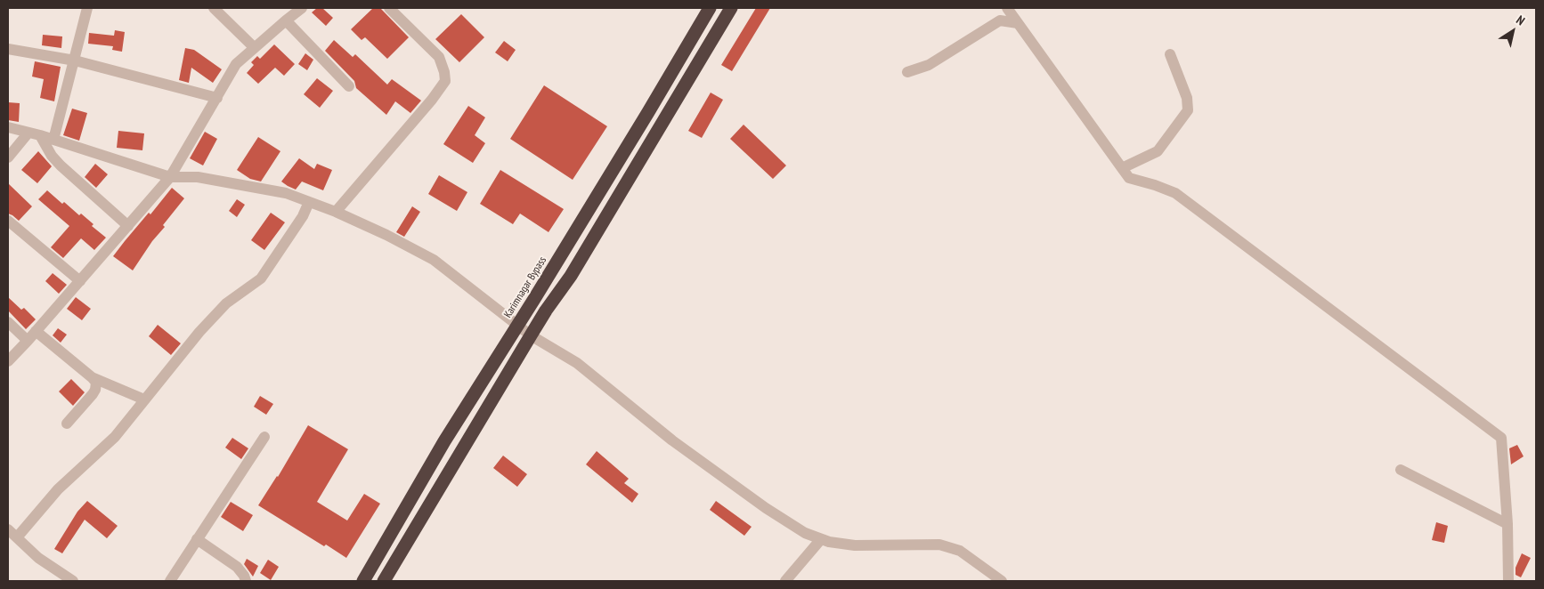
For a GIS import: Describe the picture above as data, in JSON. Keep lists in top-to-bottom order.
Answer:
{
  "streets": {
    "highway": ["Karimnagar Bypass"]
  },
  "north": "top right"
}
